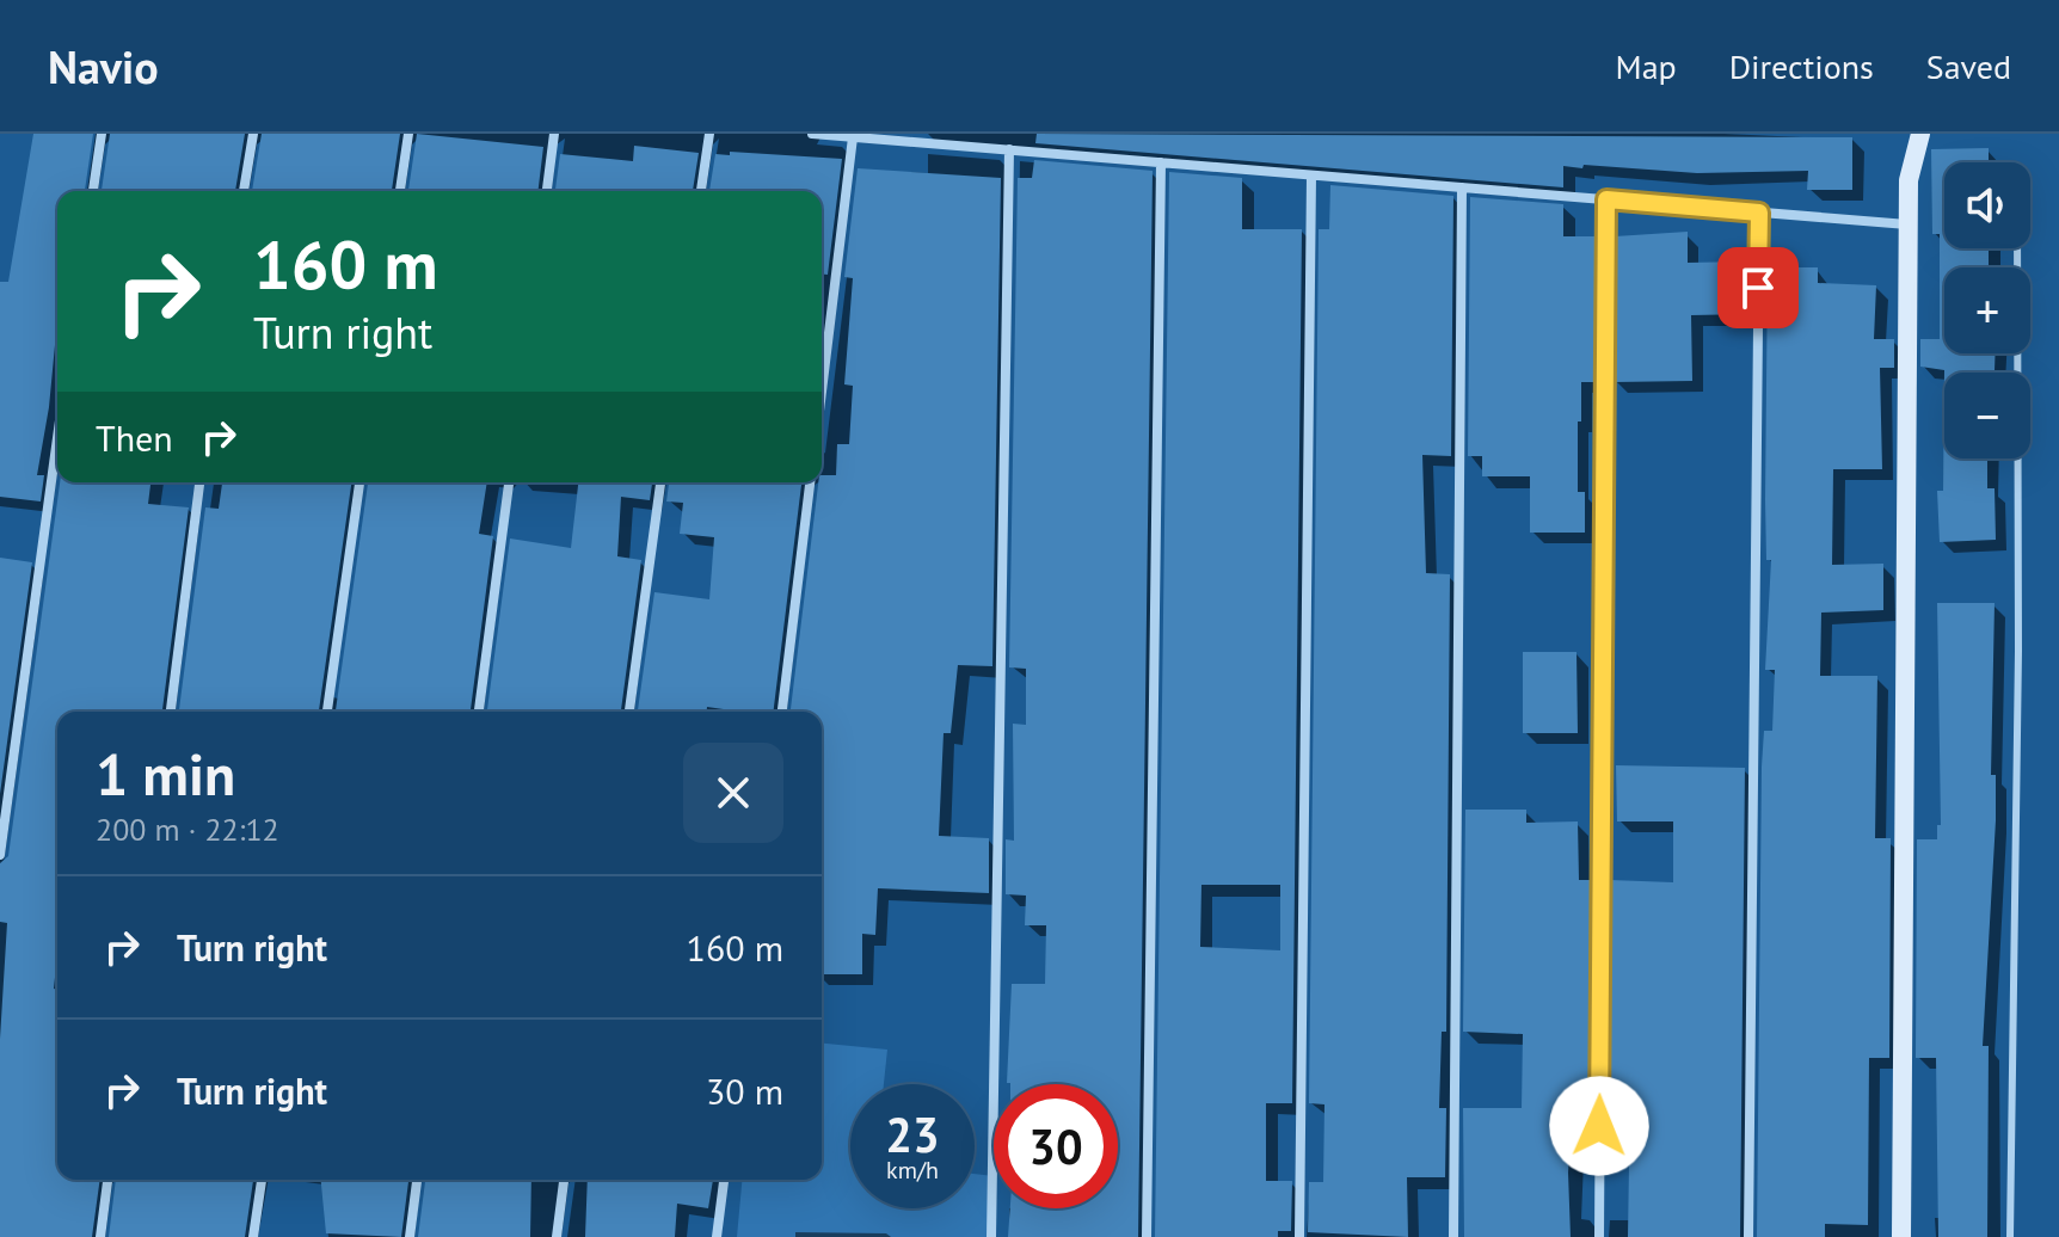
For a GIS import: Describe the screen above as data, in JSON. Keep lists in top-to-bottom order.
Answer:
{
  "page": {
    "header": "Navio",
    "nav": ["Map", "Directions", "Saved"],
    "map_buttons": ["+", "−"],
    "turn": ["160 m", "Turn right"],
    "then": "Then",
    "heading": ["1 min", "200 m · 22:12"],
    "list": [
      {
        "name": "Turn right",
        "value": "160 m"
      },
      {
        "name": "Turn right",
        "value": "30 m"
      }
    ],
    "speed": "23 km/h",
    "limit": "30"
  }
}
